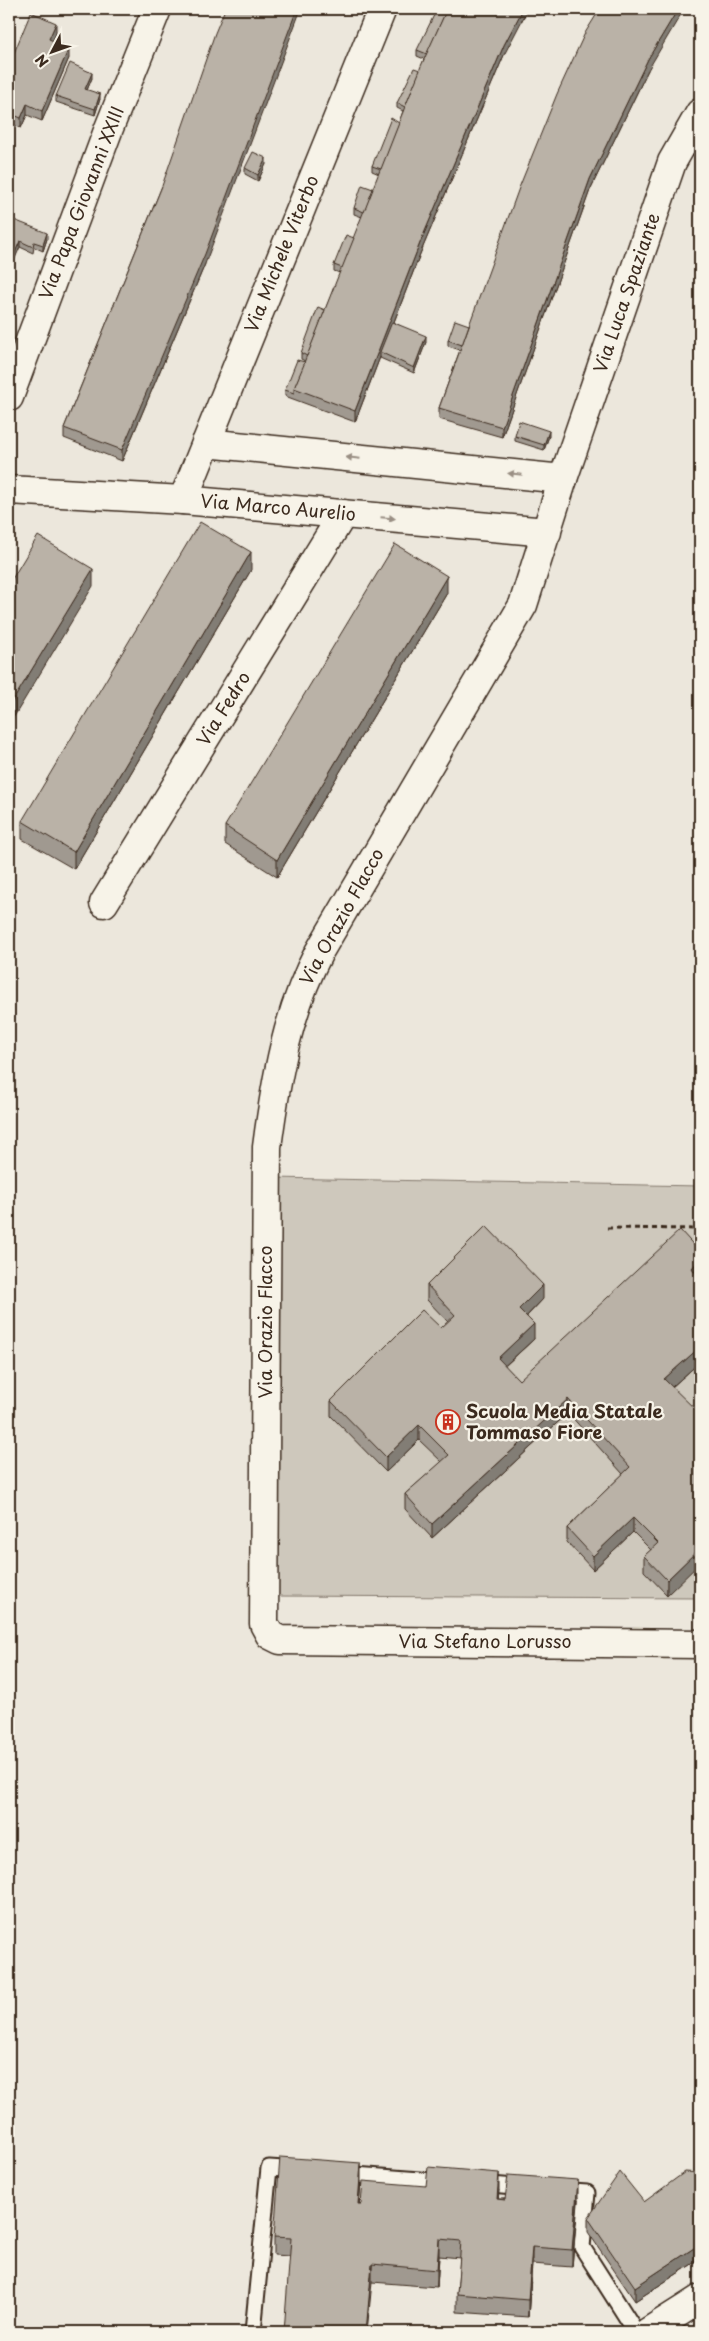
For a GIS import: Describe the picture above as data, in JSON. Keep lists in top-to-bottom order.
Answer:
{
  "streets": {
    "street": [
      "Via Papa Giovanni XXIII",
      "Via Michele Viterbo",
      "Via Luca Spaziante",
      "Via Marco Aurelio",
      "Via Fedro",
      "Via Orazio Flacco",
      "Via Stefano Lorusso"
    ]
  },
  "crossings": [
    ["Via Michele Viterbo", "Via Marco Aurelio"],
    ["Via Luca Spaziante", "Via Orazio Flacco"],
    ["Via Marco Aurelio", "Via Fedro"],
    ["Via Marco Aurelio", "Via Orazio Flacco"],
    ["Via Orazio Flacco", "Via Stefano Lorusso"]
  ],
  "places": {
    "building": ["Scuola Media Statale Tommaso Fiore"]
  },
  "north": "bottom left"
}
